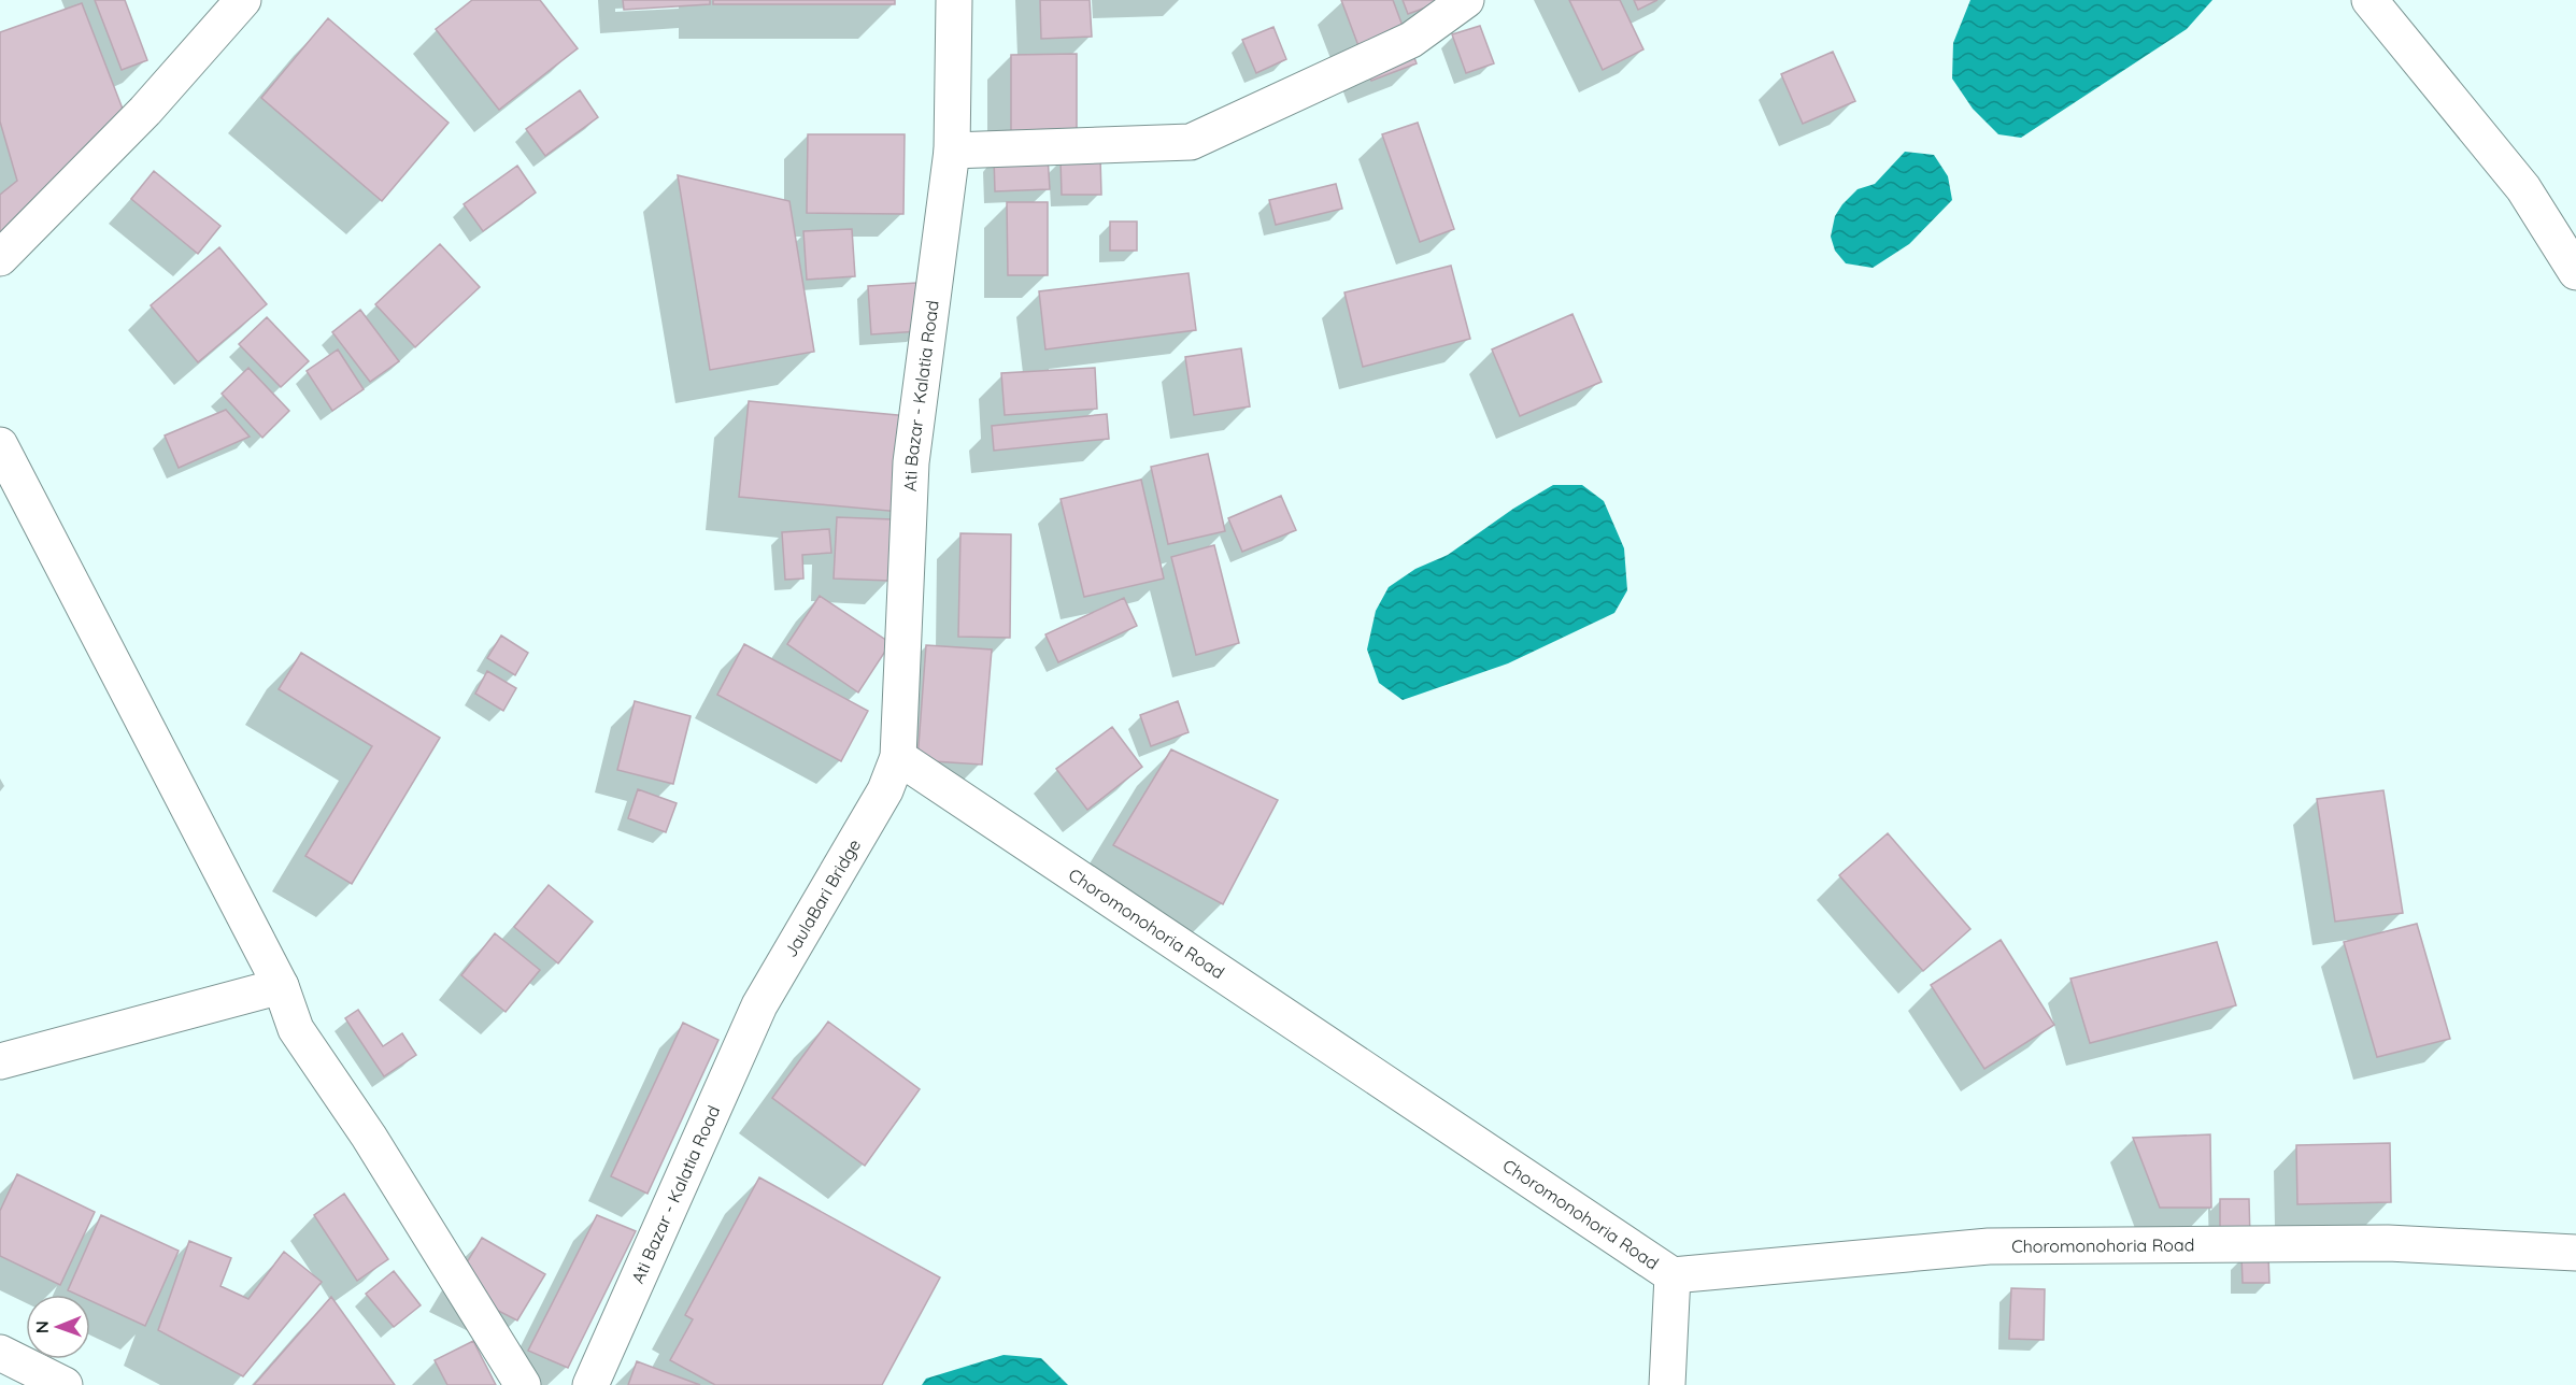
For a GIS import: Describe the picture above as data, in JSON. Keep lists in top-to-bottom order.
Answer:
{
  "streets": {
    "street": ["Ati Bazar - Kalatia Road", "JaulaBari Bridge", "Choromonohoria Road"]
  },
  "crossings": [
    ["Ati Bazar - Kalatia Road", "JaulaBari Bridge"],
    ["Ati Bazar - Kalatia Road", "Choromonohoria Road"]
  ],
  "north": "left"
}
